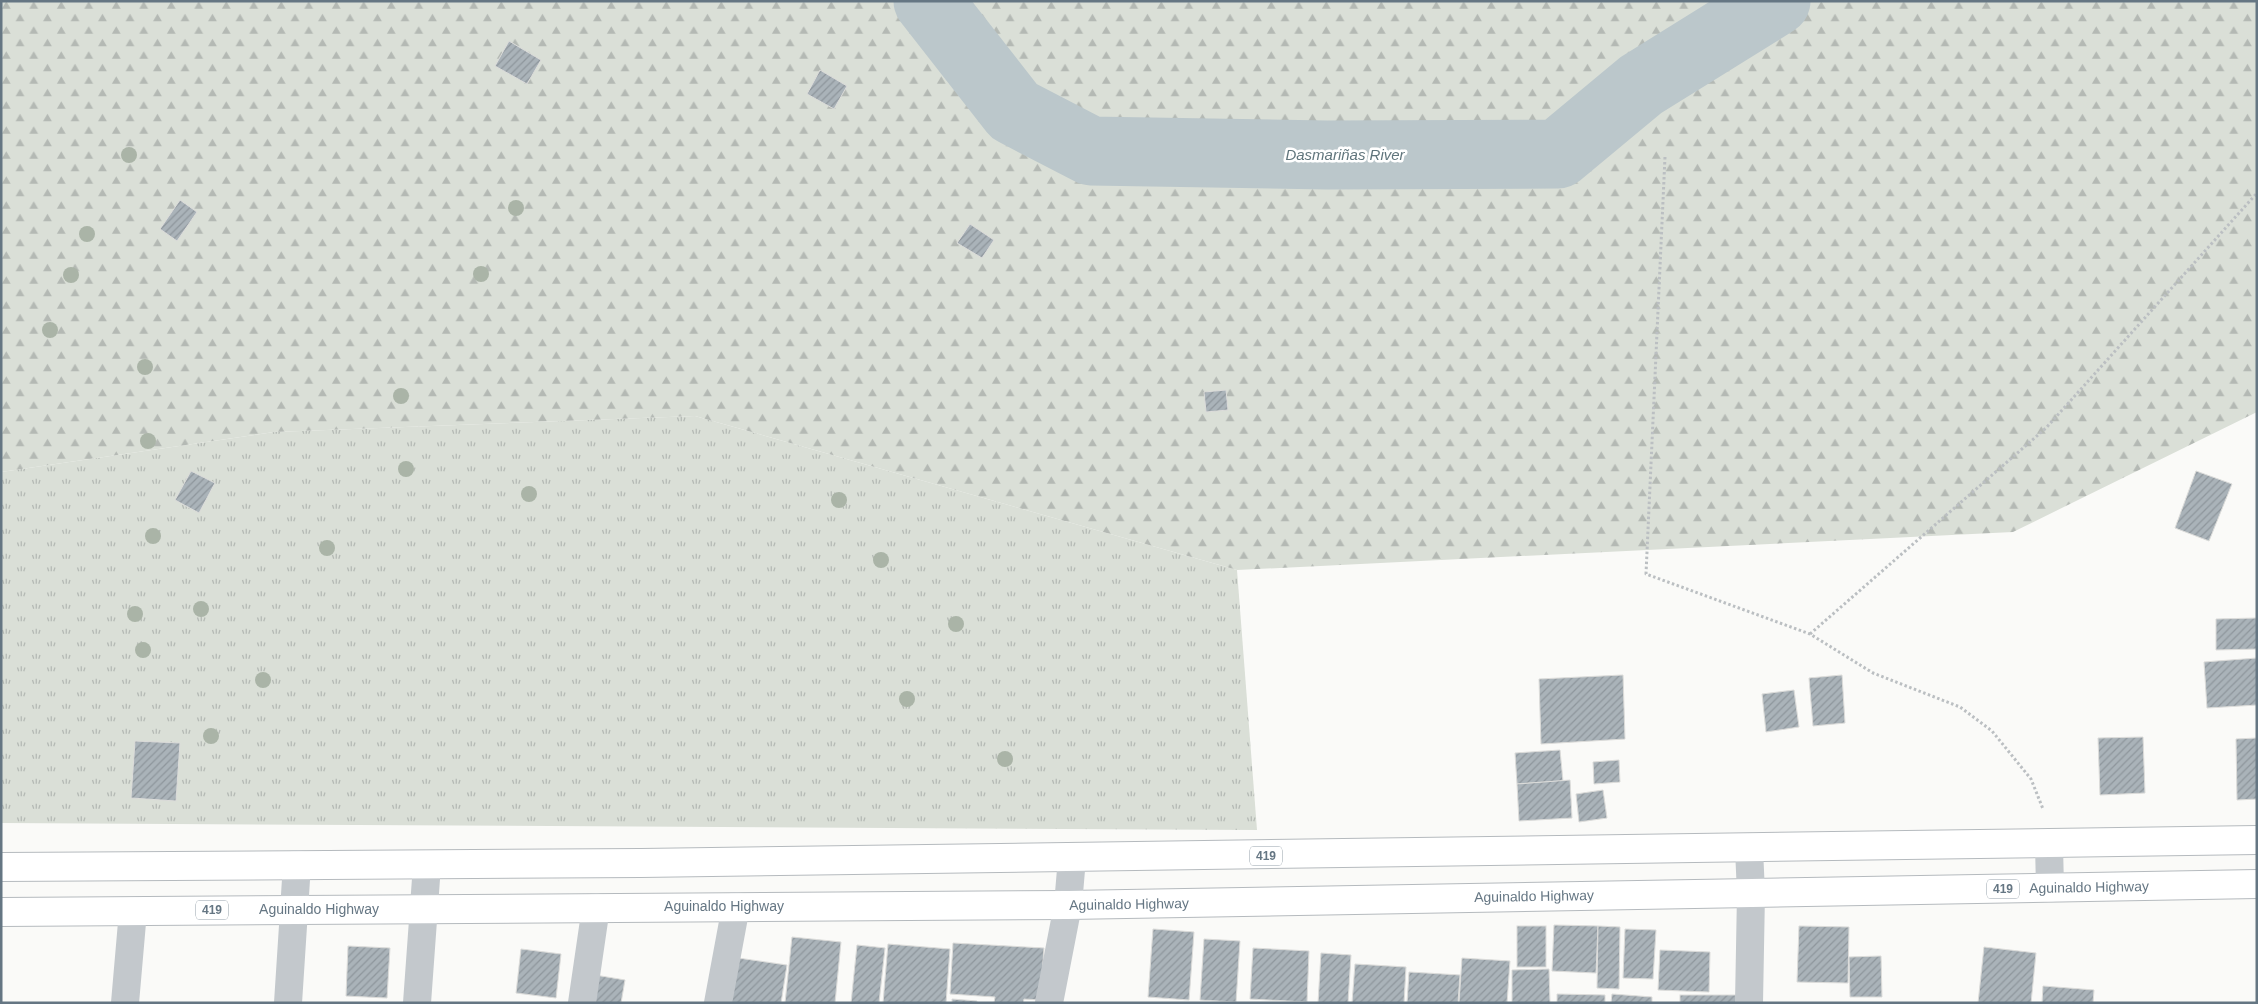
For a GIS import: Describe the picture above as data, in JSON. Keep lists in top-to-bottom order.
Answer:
{
  "streets": {
    "main road": ["419", "Aguinaldo Highway"]
  },
  "water": ["Dasmariñas River"]
}
